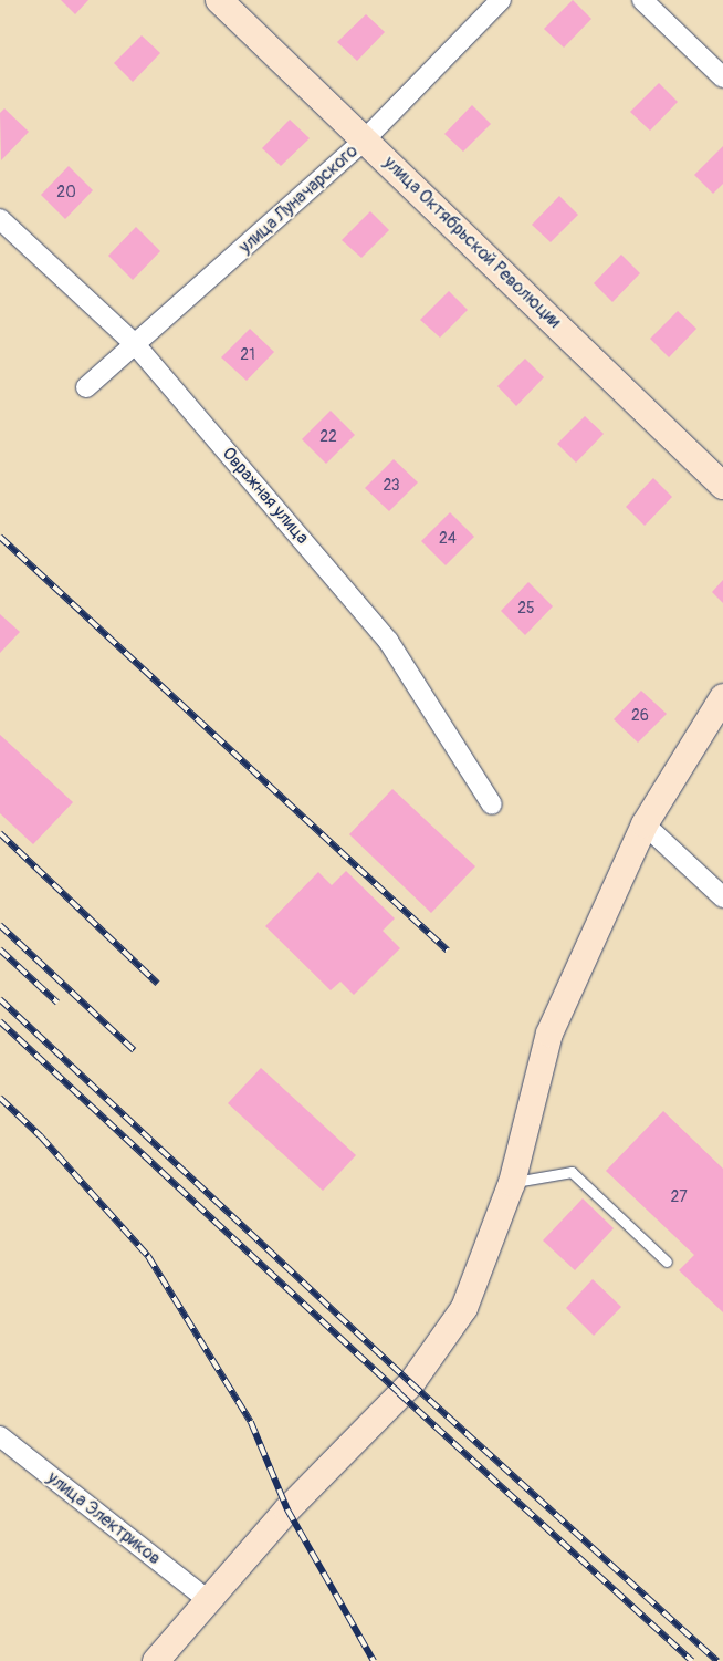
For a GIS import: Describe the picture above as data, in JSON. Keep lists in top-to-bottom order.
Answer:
{
  "streets": {
    "street": [
      "улица Луначарского",
      "улица Октябрьской Революции",
      "Овражная улица",
      "улица Электриков"
    ]
  },
  "crossings": [
    ["улица Луначарского", "улица Октябрьской Революции"],
    ["улица Луначарского", "Овражная улица"]
  ],
  "house_numbers": [
    "20",
    "21",
    "22",
    "23",
    "24",
    "25",
    "26",
    "27"
  ]
}
